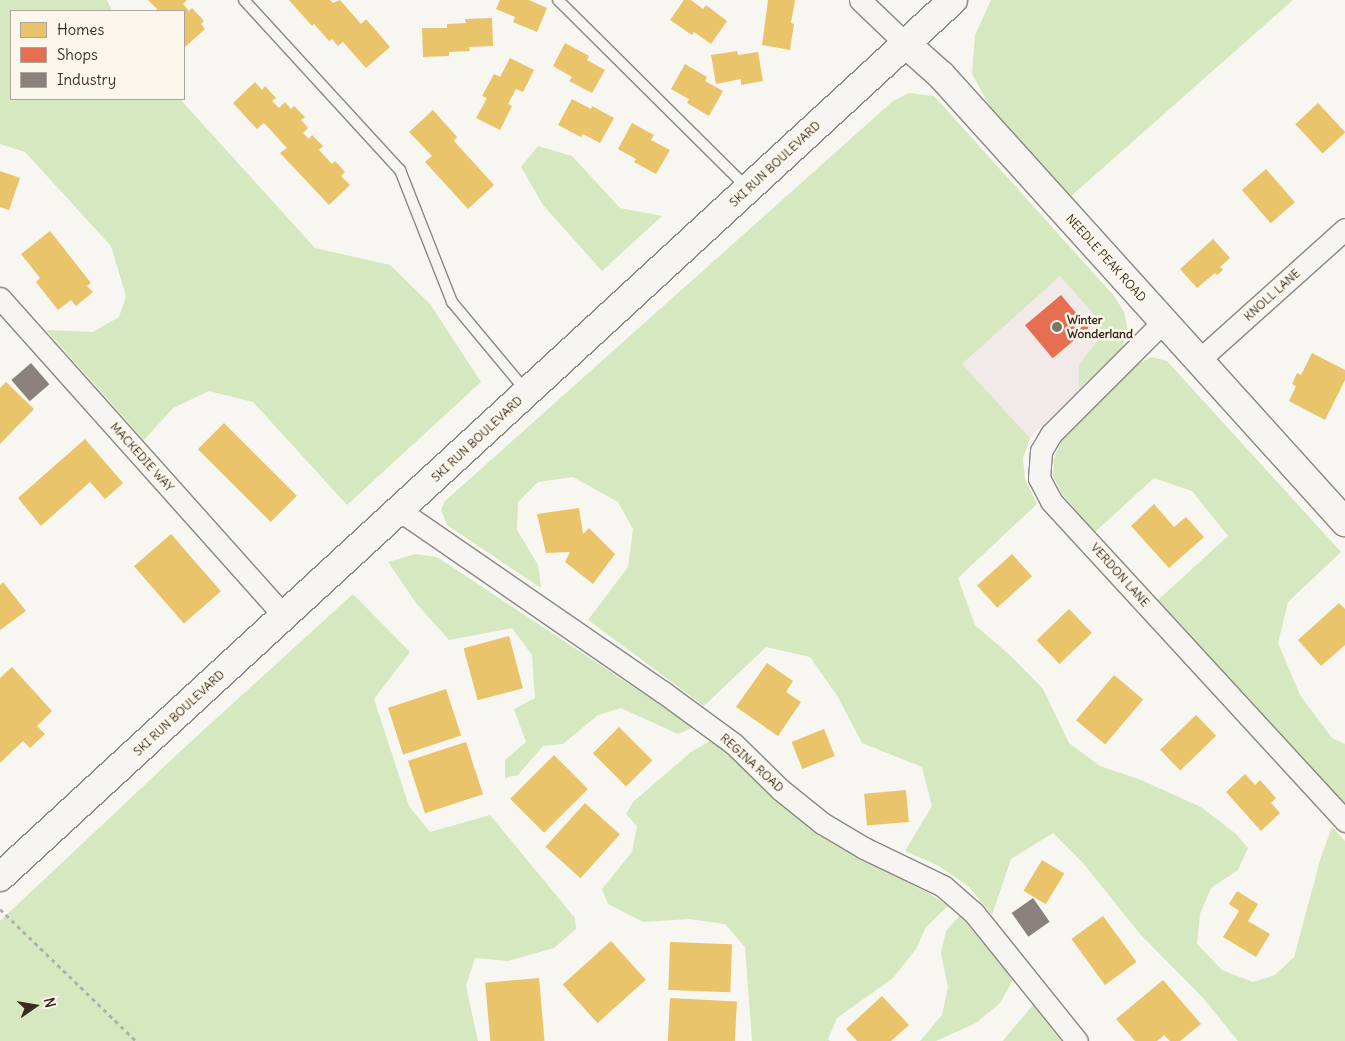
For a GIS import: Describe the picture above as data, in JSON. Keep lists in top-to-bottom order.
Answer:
{
  "streets": {
    "street": [
      "SKI RUN BOULEVARD",
      "NEEDLE PEAK ROAD",
      "KNOLL LANE",
      "MACKEDIE WAY",
      "VERDON LANE",
      "REGINA ROAD"
    ]
  },
  "crossings": [
    ["SKI RUN BOULEVARD", "NEEDLE PEAK ROAD"],
    ["SKI RUN BOULEVARD", "MACKEDIE WAY"],
    ["SKI RUN BOULEVARD", "REGINA ROAD"],
    ["NEEDLE PEAK ROAD", "KNOLL LANE"],
    ["NEEDLE PEAK ROAD", "VERDON LANE"]
  ],
  "places": ["Winter Wonderland"],
  "legend": ["Homes", "Shops", "Industry"],
  "north": "right"
}
